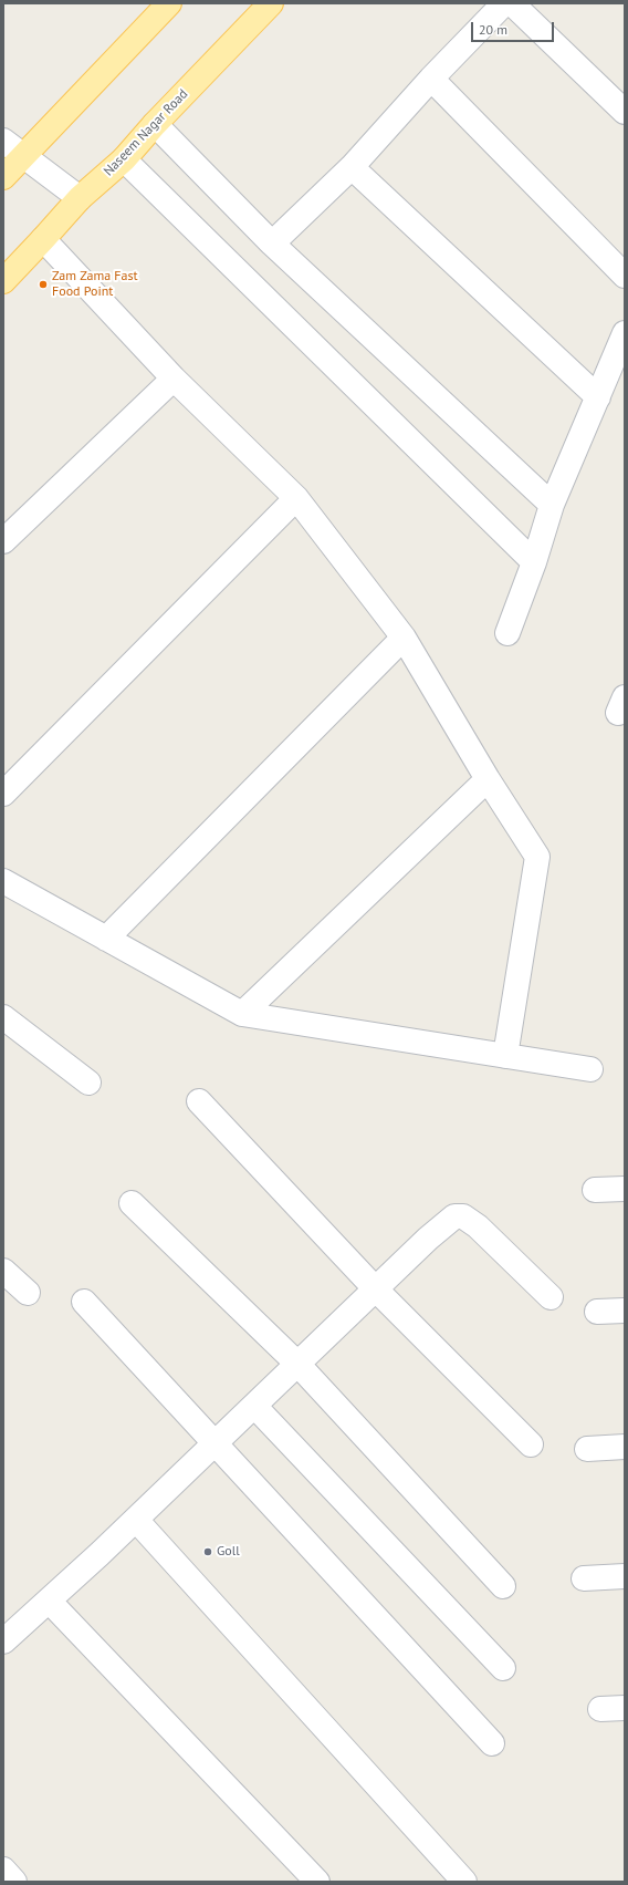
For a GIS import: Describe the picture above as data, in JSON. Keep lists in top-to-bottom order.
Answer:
{
  "streets": {
    "main road": ["Naseem Nagar Road"]
  },
  "places": ["Zam Zama Fast Food Point", "Goll"],
  "scale_bar": "20 m"
}
